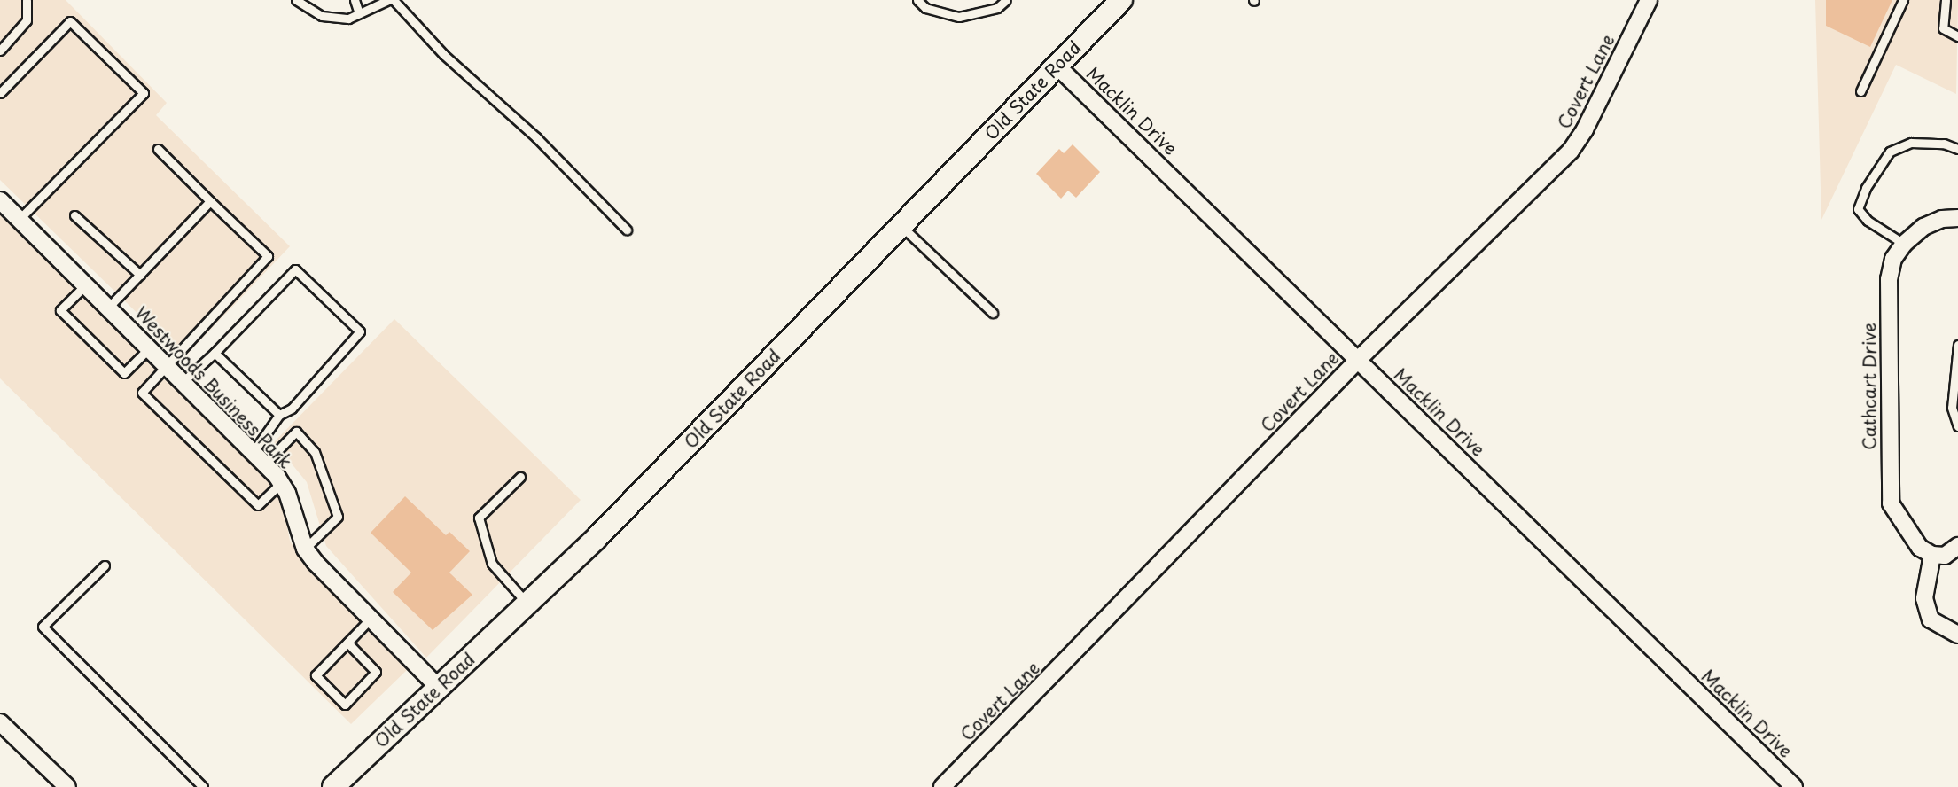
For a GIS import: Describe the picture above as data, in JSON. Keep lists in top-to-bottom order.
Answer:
{
  "streets": {
    "street": [
      "Covert Lane",
      "Old State Road",
      "Macklin Drive",
      "Cathcart Drive",
      "Westwoods Business Park"
    ]
  },
  "crossings": [
    ["Covert Lane", "Macklin Drive"],
    ["Old State Road", "Macklin Drive"],
    ["Old State Road", "Westwoods Business Park"]
  ]
}
